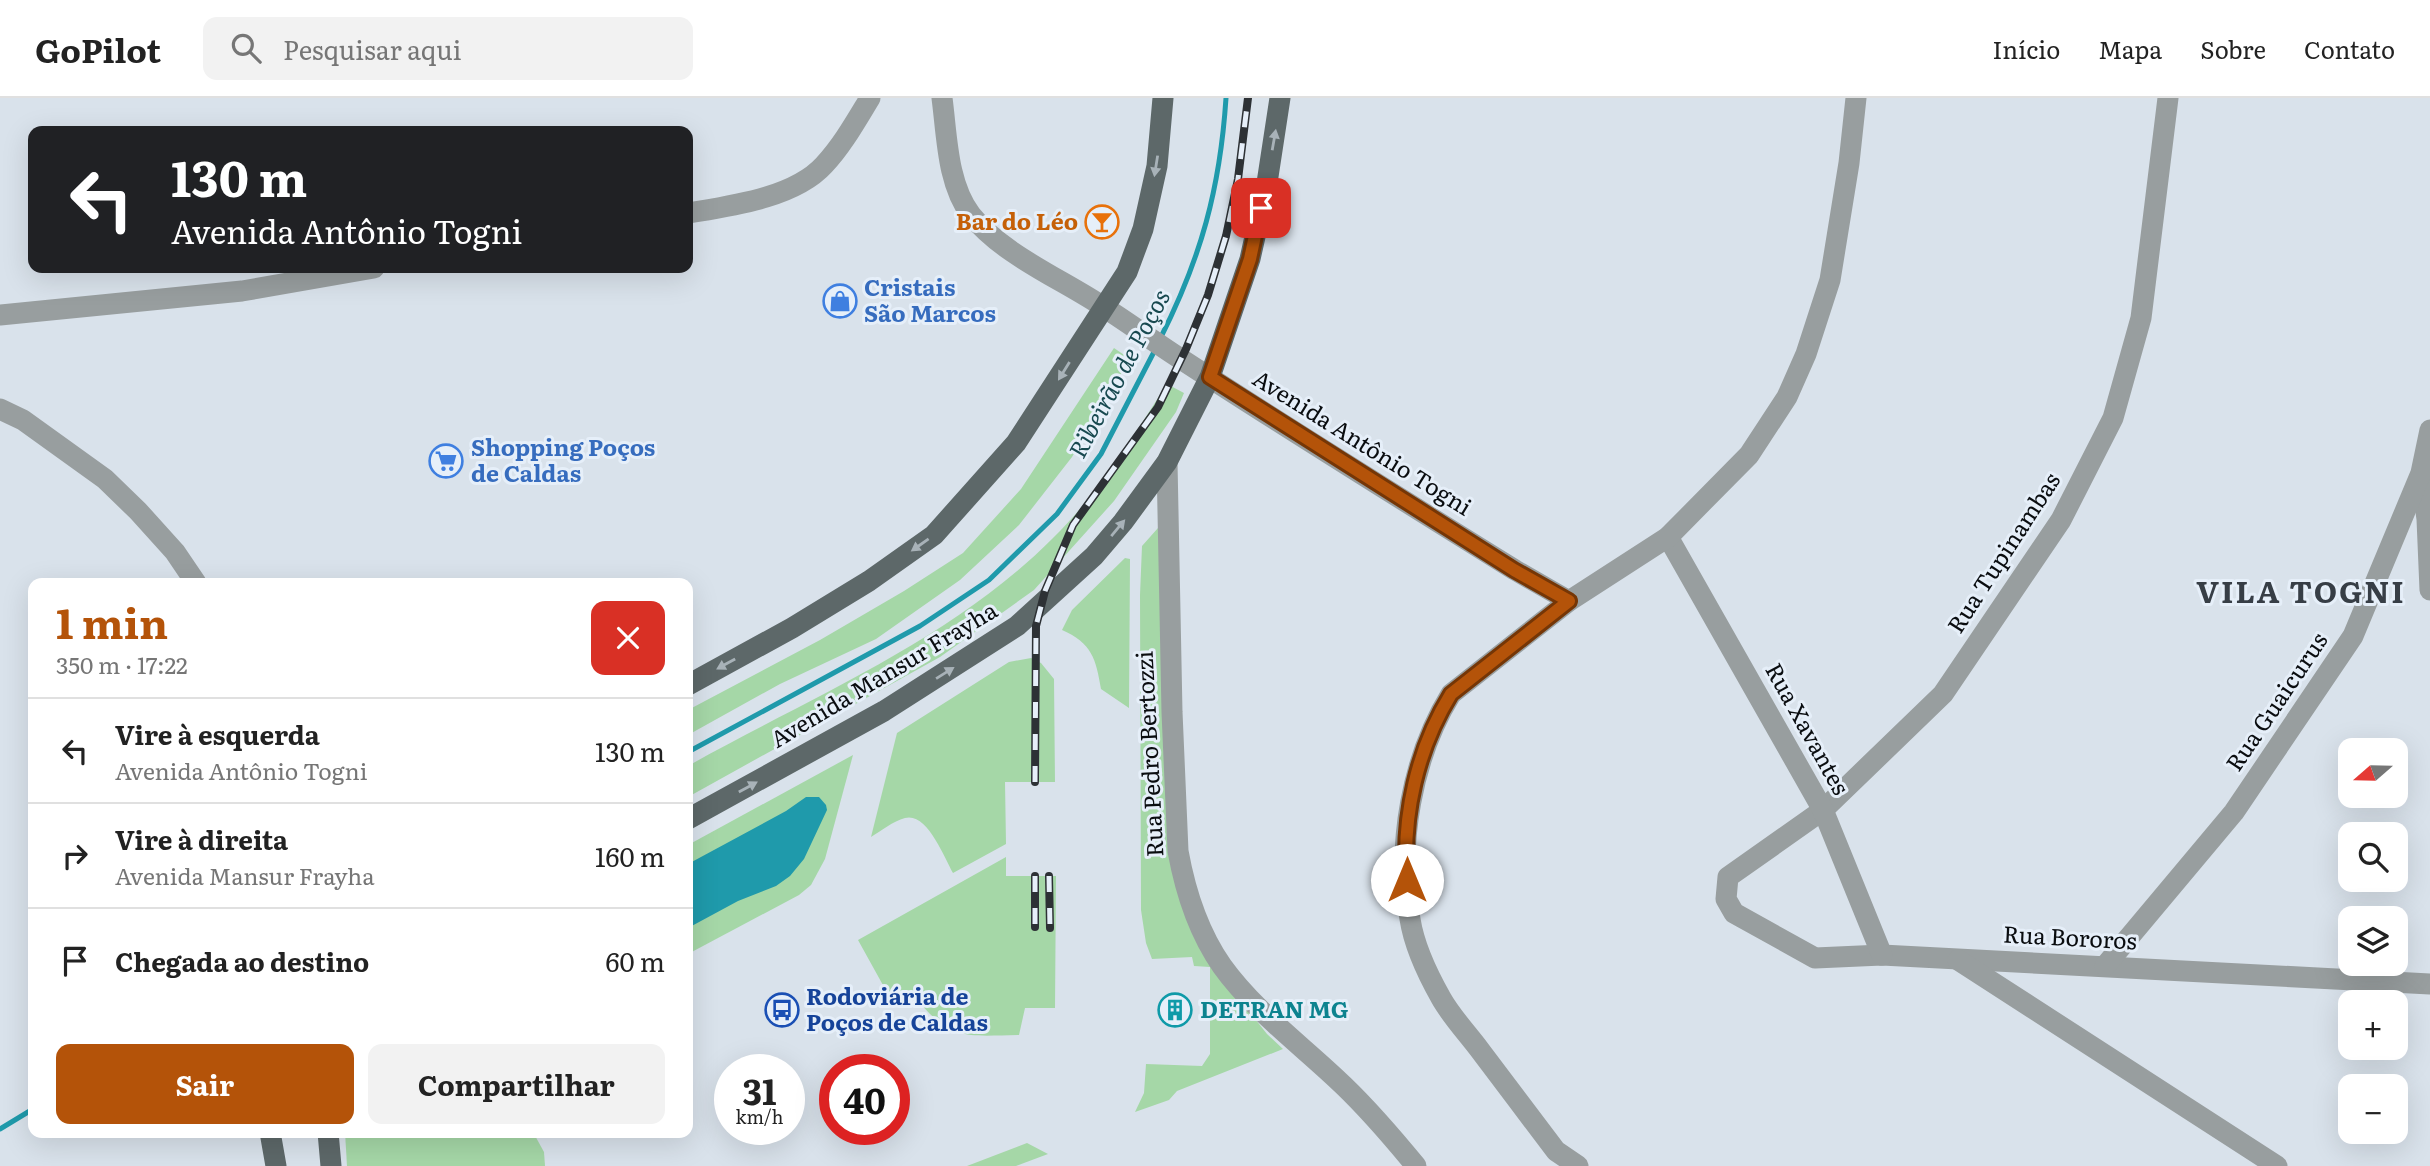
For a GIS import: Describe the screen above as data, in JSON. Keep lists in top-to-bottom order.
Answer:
{
  "streets": {
    "main road": ["Avenida Mansur Frayha"],
    "street": [
      "Avenida Antônio Togni",
      "Rua Tupinambas",
      "Rua Guaicurus",
      "Rua Xavantes",
      "Rua Pedro Bertozzi",
      "Rua Bororos"
    ]
  },
  "crossings": [
    ["Avenida Antônio Togni", "Avenida Mansur Frayha"],
    ["Rua Tupinambas", "Rua Xavantes"],
    ["Rua Tupinambas", "Rua Bororos"],
    ["Avenida Mansur Frayha", "Rua Pedro Bertozzi"],
    ["Rua Guaicurus", "Rua Bororos"],
    ["Rua Xavantes", "Rua Bororos"]
  ],
  "districts": ["VILA TOGNI"],
  "water": ["Ribeirão de Poços"],
  "places": {
    "bar": ["Bar do Léo"],
    "shop": ["Cristais São Marcos"],
    "supermarket": ["Shopping Poços de Caldas"],
    "bus stop": ["Rodoviária de Poços de Caldas"],
    "building": ["DETRAN MG"]
  },
  "north": "left",
  "page": {
    "header": "GoPilot",
    "search": "Pesquisar aqui",
    "nav": [
      "Início",
      "Mapa",
      "Sobre",
      "Contato"
    ],
    "turn": ["130 m", "Avenida Antônio Togni"],
    "heading": ["1 min", "350 m · 17:22"],
    "list": [
      {
        "name": "Vire à esquerda",
        "note": "Avenida Antônio Togni",
        "value": "130 m"
      },
      {
        "name": "Vire à direita",
        "note": "Avenida Mansur Frayha",
        "value": "160 m"
      },
      {
        "name": "Chegada ao destino",
        "value": "60 m"
      }
    ],
    "map_buttons": ["+", "−"],
    "buttons": ["Sair", "Compartilhar"],
    "speed": "31 km/h",
    "limit": "40"
  }
}
